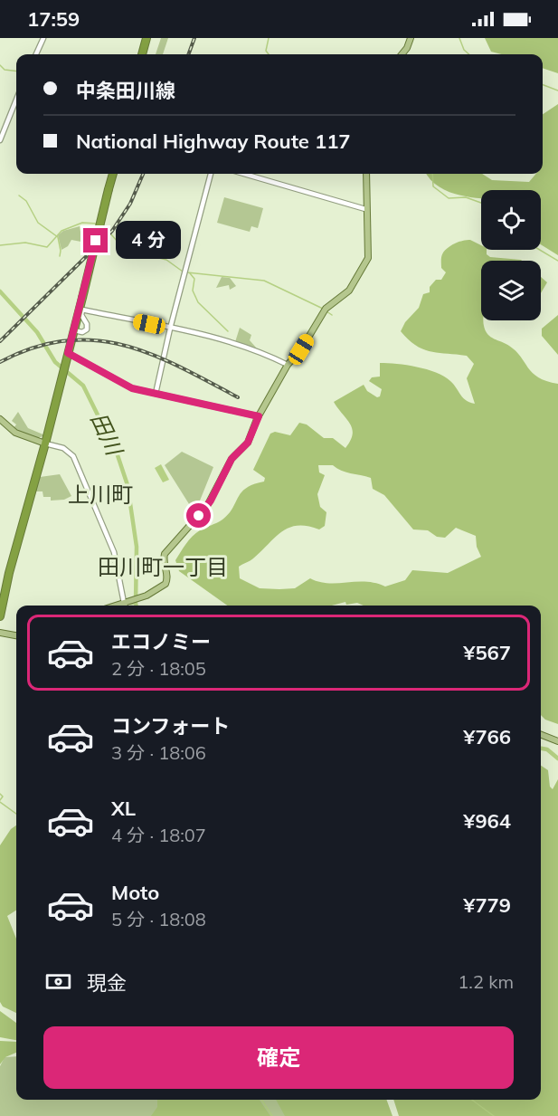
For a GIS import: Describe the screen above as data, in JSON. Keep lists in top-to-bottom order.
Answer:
{
  "districts": ["上川町", "田川町一丁目"],
  "water": ["田川"],
  "page": {
    "status": "17:59",
    "banner": ["中条田川線", "National Highway Route 117"],
    "bubble": "4 分",
    "list": [
      {
        "name": "エコノミー",
        "note": "2 分 · 18:05",
        "value": "¥567"
      },
      {
        "name": "コンフォート",
        "note": "3 分 · 18:06",
        "value": "¥766"
      },
      {
        "name": "XL",
        "note": "4 分 · 18:07",
        "value": "¥964"
      },
      {
        "name": "Moto",
        "note": "5 分 · 18:08",
        "value": "¥779"
      }
    ],
    "pay": ["現金", "1.2 km"],
    "buttons": "確定"
  }
}
